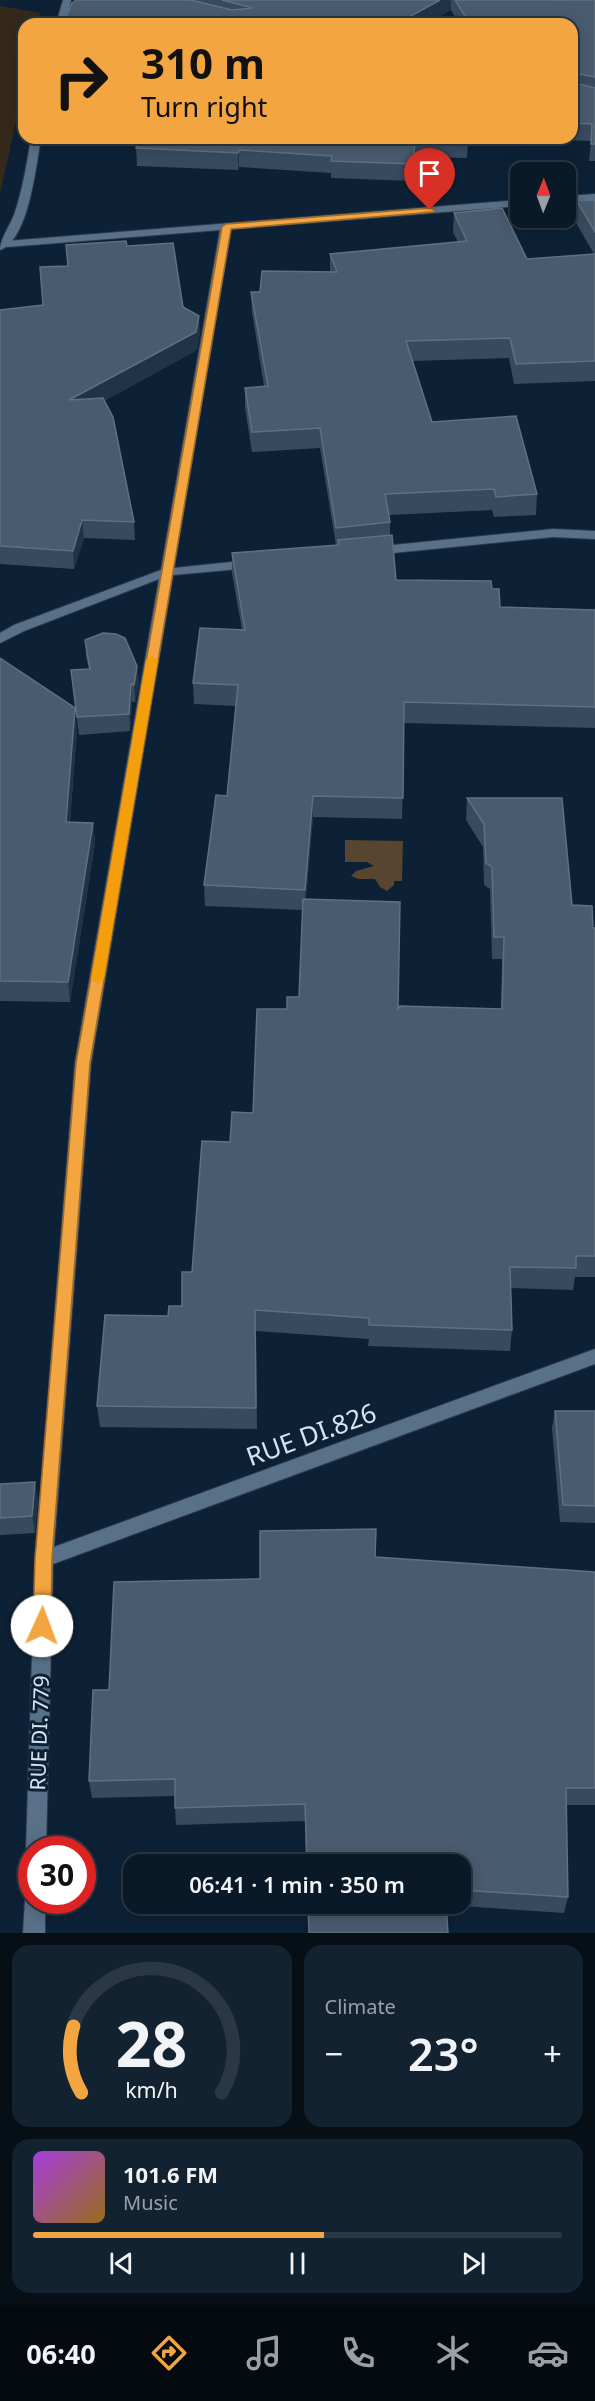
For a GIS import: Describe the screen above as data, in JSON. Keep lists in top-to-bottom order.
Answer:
{
  "streets": {
    "street": ["RUE DI.826", "RUE DI. 779"]
  },
  "crossings": [
    ["RUE DI.826", "RUE DI. 779"]
  ],
  "north": "top",
  "page": {
    "turn": ["310 m", "Turn right"],
    "limit": "30",
    "trip": "06:41 · 1 min · 350 m",
    "tile": "Climate",
    "heat": ["−", "23°", "+"],
    "song": ["101.6 FM", "Music"],
    "tabs": "06:40",
    "gauge": ["28", "km/h"]
  }
}
